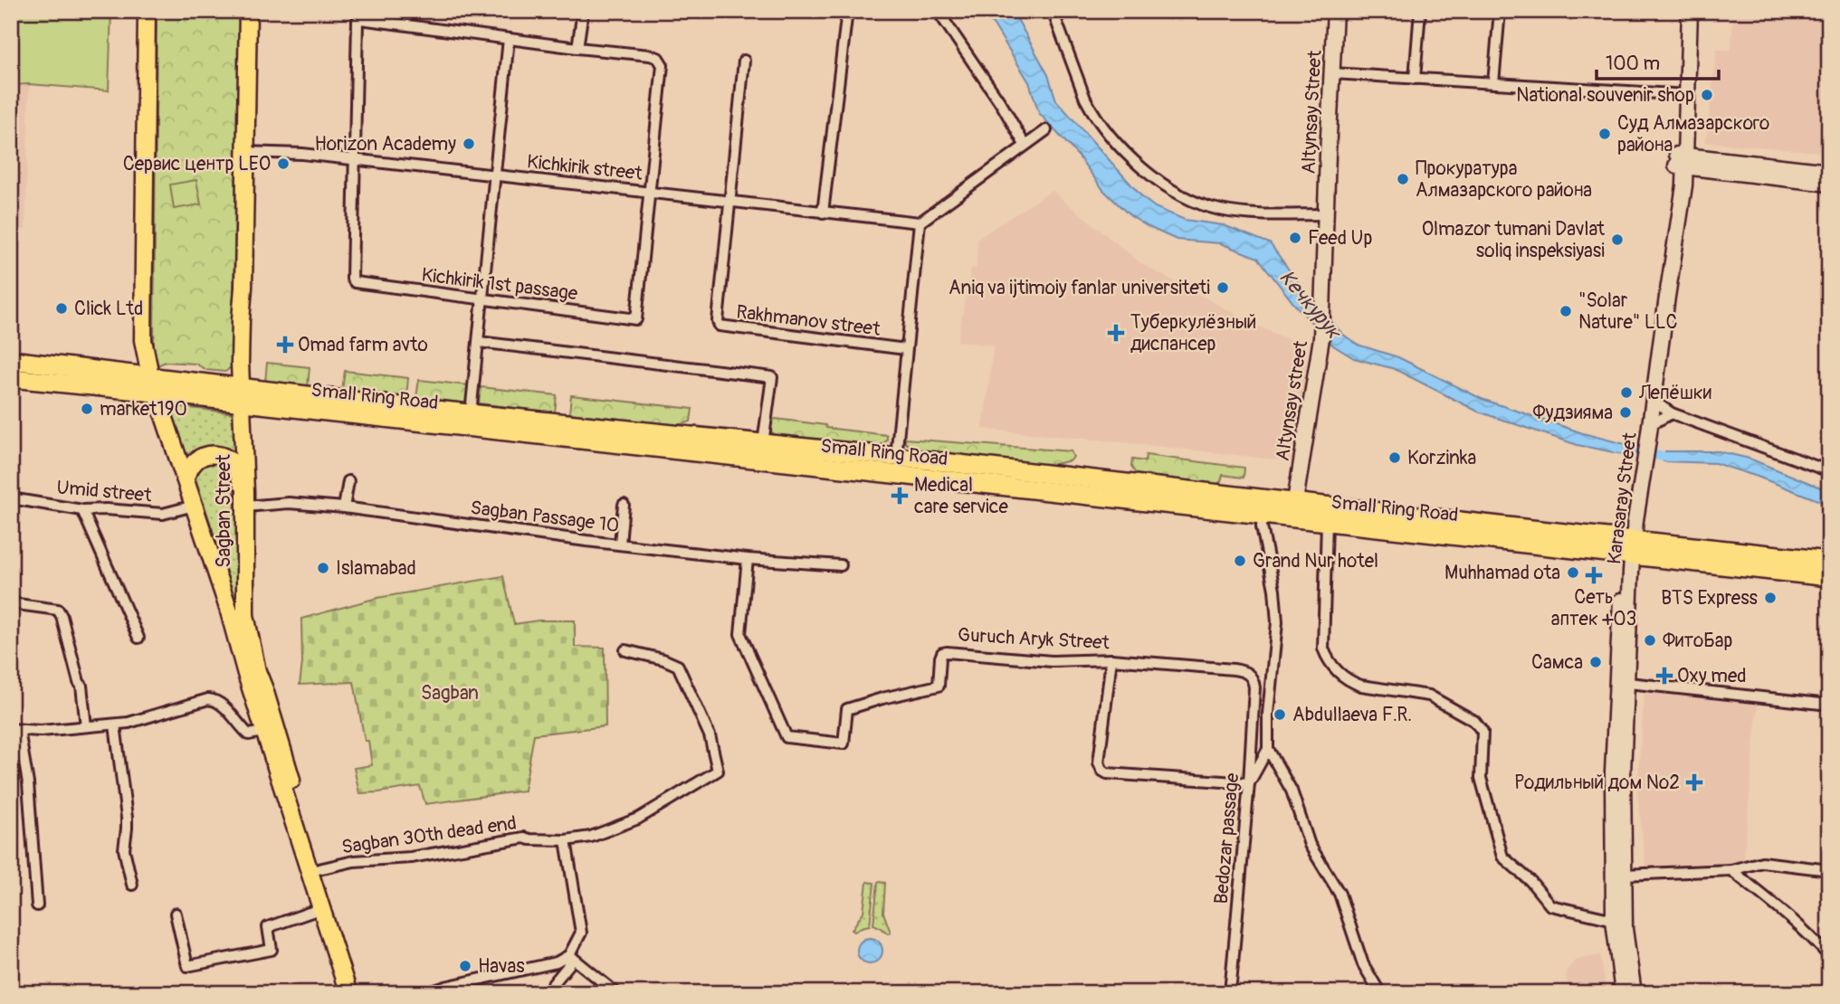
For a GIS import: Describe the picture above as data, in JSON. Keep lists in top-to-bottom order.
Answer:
{
  "streets": {
    "highway": ["Small Ring Road"],
    "main road": [
      "Altynsay Street",
      "Altynsay street",
      "Karasaray Street",
      "Sagban Street"
    ],
    "street": [
      "Kichkirik street",
      "Kichkirik 1st passage",
      "Rakhmanov street",
      "Umid street",
      "Sagban Passage 10",
      "Guruch Aryk Street",
      "Sagban 30th dead end",
      "Bedozar passage"
    ]
  },
  "crossings": [
    ["Altynsay Street", "Altynsay street"],
    ["Kichkirik street", "Kichkirik 1st passage"],
    ["Kichkirik street", "Rakhmanov street"],
    ["Kichkirik street", "Sagban Street"],
    ["Rakhmanov street", "Small Ring Road"],
    ["Small Ring Road", "Altynsay street"],
    ["Small Ring Road", "Karasaray Street"],
    ["Small Ring Road", "Sagban Street"],
    ["Umid street", "Sagban Street"],
    ["Sagban Street", "Sagban Passage 10"],
    ["Sagban Street", "Sagban 30th dead end"],
    ["Sagban Passage 10", "Guruch Aryk Street"],
    ["Guruch Aryk Street", "Bedozar passage"]
  ],
  "water": ["Кечкурук"],
  "parks": ["Sagban"],
  "places": {
    "other": [
      "National souvenir shop",
      "Суд Алмазарского района",
      "Horizon Academy",
      "Сервис центр LEO",
      "Прокуратура Алмазарского района",
      "Feed Up",
      "Olmazor tumani Davlat soliq inspeksiyasi",
      "Aniq va ijtimoiy fanlar universiteti",
      "Click Ltd",
      "\"Solar Nature\" LLC",
      "Лепёшки",
      "market190",
      "Фудзияма",
      "Korzinka",
      "Grand Nur hotel",
      "Islamabad",
      "Muhhamad ota",
      "BTS Express",
      "ФитоБар",
      "Самса",
      "Abdullaeva F.R.",
      "Havas"
    ],
    "health": [
      "Туберкулёзный диспансер",
      "Omad farm avto",
      "Medical care service",
      "Сеть аптек +03",
      "Oxy med",
      "Родильный дом №2"
    ]
  },
  "scale_bar": "100 m"
}
